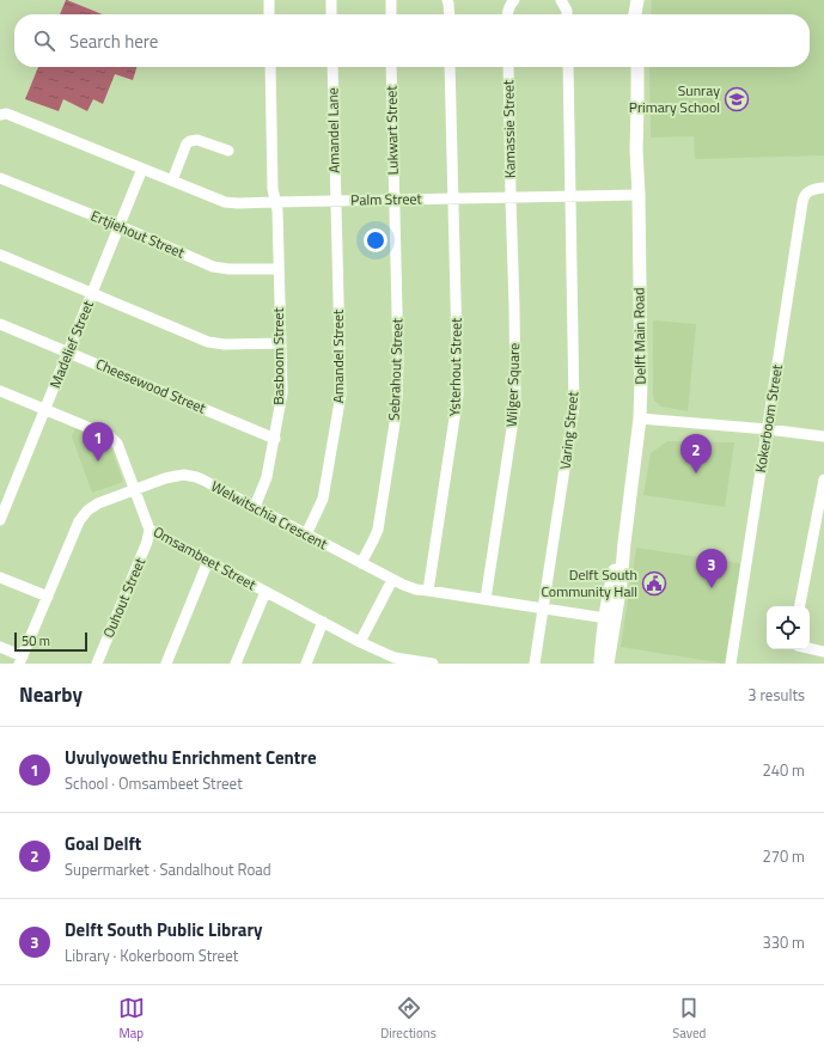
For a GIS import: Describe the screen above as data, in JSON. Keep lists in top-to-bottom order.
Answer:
{
  "streets": {
    "street": [
      "Kamassie Street",
      "Amandel Lane",
      "Lukwart Street",
      "Palm Street",
      "Ertjiehout Street",
      "Delft Main Road",
      "Madelief Street",
      "Basboom Street",
      "Amandel Street",
      "Ysterhout Street",
      "Sebrahout Street",
      "Wilger Square",
      "Cheesewood Street",
      "Kokerboom Street",
      "Varing Street",
      "Welwitschia Crescent",
      "Omsambeet Street",
      "Ouhout Street"
    ]
  },
  "crossings": [
    ["Kamassie Street", "Palm Street"],
    ["Kamassie Street", "Wilger Square"],
    ["Amandel Lane", "Palm Street"],
    ["Amandel Lane", "Amandel Street"],
    ["Lukwart Street", "Palm Street"],
    ["Lukwart Street", "Sebrahout Street"],
    ["Palm Street", "Delft Main Road"],
    ["Palm Street", "Basboom Street"],
    ["Palm Street", "Amandel Street"],
    ["Palm Street", "Ysterhout Street"],
    ["Palm Street", "Sebrahout Street"],
    ["Palm Street", "Wilger Square"],
    ["Palm Street", "Varing Street"],
    ["Ertjiehout Street", "Madelief Street"],
    ["Ertjiehout Street", "Basboom Street"],
    ["Delft Main Road", "Welwitschia Crescent"],
    ["Madelief Street", "Cheesewood Street"],
    ["Madelief Street", "Omsambeet Street"],
    ["Basboom Street", "Cheesewood Street"],
    ["Basboom Street", "Welwitschia Crescent"],
    ["Amandel Street", "Welwitschia Crescent"],
    ["Ysterhout Street", "Welwitschia Crescent"],
    ["Sebrahout Street", "Welwitschia Crescent"],
    ["Wilger Square", "Welwitschia Crescent"],
    ["Varing Street", "Welwitschia Crescent"],
    ["Welwitschia Crescent", "Omsambeet Street"],
    ["Omsambeet Street", "Ouhout Street"]
  ],
  "places": {
    "school or university": ["Sunray Primary School"],
    "public building": ["Delft South Community Hall"]
  },
  "scale_bar": "50 m",
  "page": {
    "search": "Search here",
    "pins": ["1", "2", "3"],
    "scale": "50 m",
    "heading": ["Nearby", "3 results"],
    "list": [
      {
        "mark": "1",
        "name": "Uvulyowethu Enrichment Centre",
        "note": "School · Omsambeet Street",
        "value": "240 m"
      },
      {
        "mark": "2",
        "name": "Goal Delft",
        "note": "Supermarket · Sandalhout Road",
        "value": "270 m"
      },
      {
        "mark": "3",
        "name": "Delft South Public Library",
        "note": "Library · Kokerboom Street",
        "value": "330 m"
      }
    ],
    "nav": ["Map", "Directions", "Saved"]
  }
}
